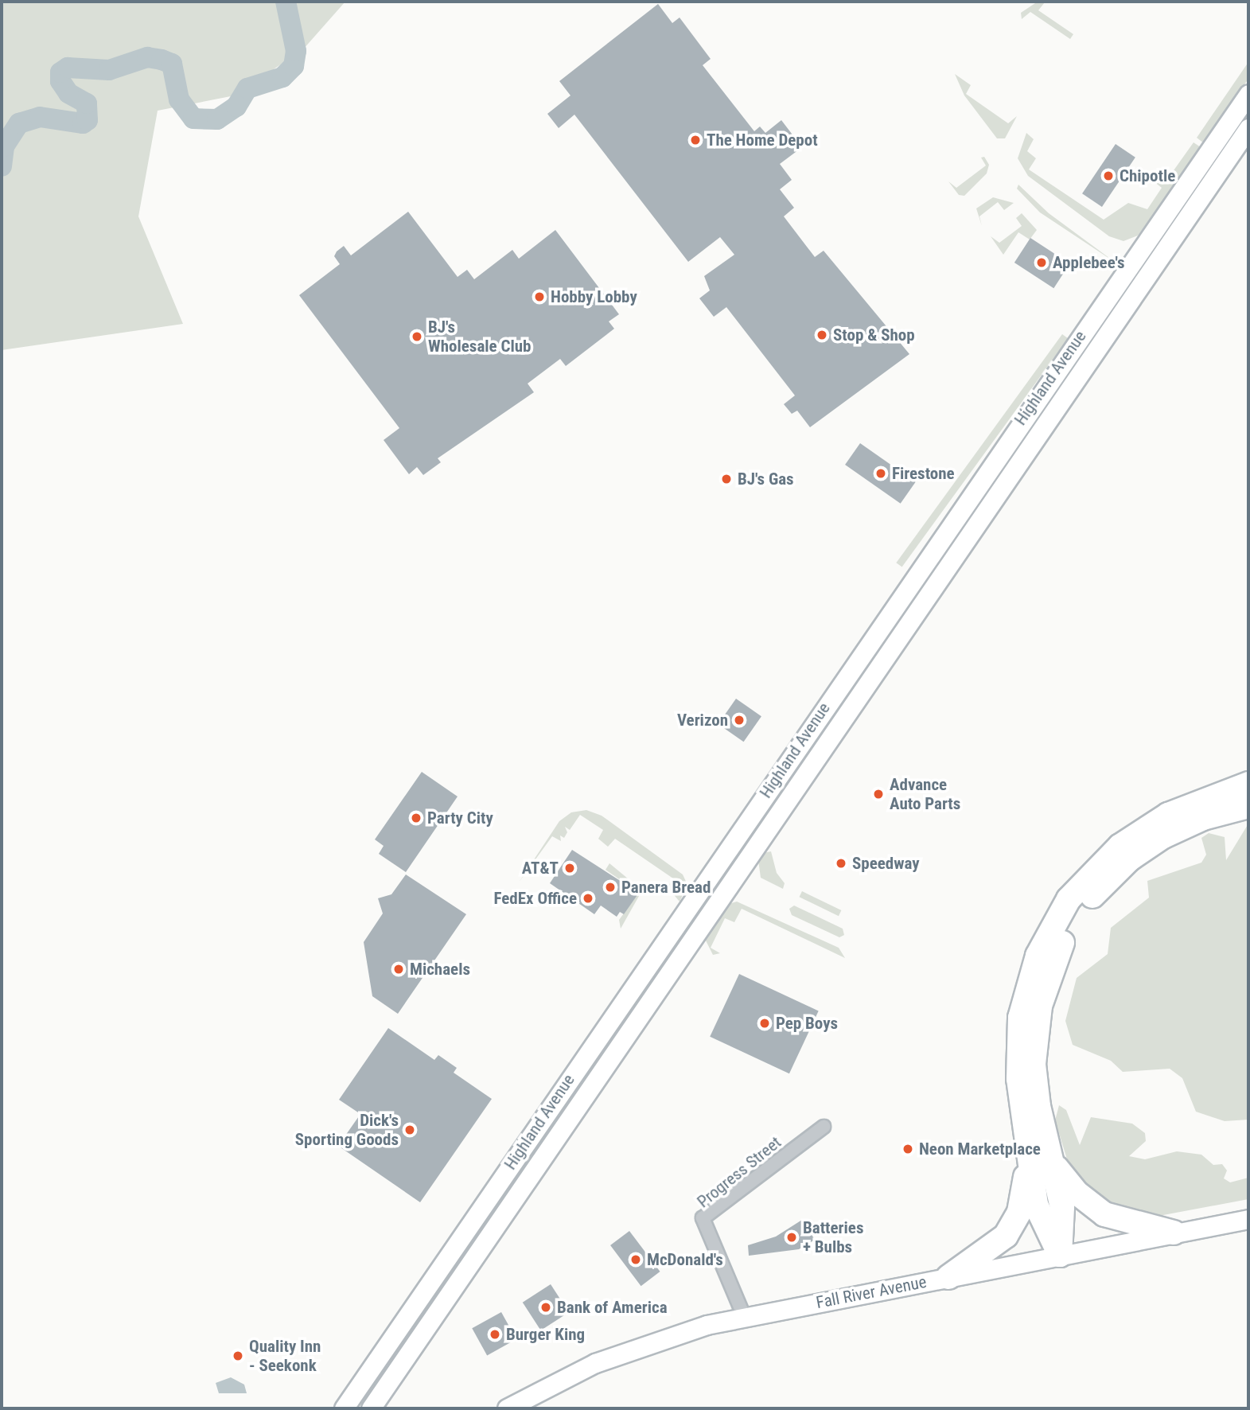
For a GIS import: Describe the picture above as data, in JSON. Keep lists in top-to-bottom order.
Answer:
{
  "streets": {
    "main road": ["Highland Avenue", "Fall River Avenue"],
    "street": ["Progress Street"]
  },
  "crossings": [
    ["Progress Street", "Fall River Avenue"]
  ],
  "places": [
    "The Home Depot",
    "Chipotle",
    "Applebee's",
    "Hobby Lobby",
    "Stop & Shop",
    "BJ's Wholesale Club",
    "Firestone",
    "BJ's Gas",
    "Verizon",
    "Advance Auto Parts",
    "Party City",
    "Speedway",
    "AT&T",
    "Panera Bread",
    "FedEx Office",
    "Michaels",
    "Pep Boys",
    "Dick's Sporting Goods",
    "Neon Marketplace",
    "Batteries + Bulbs",
    "McDonald's",
    "Bank of America",
    "Burger King",
    "Quality Inn - Seekonk"
  ]
}
